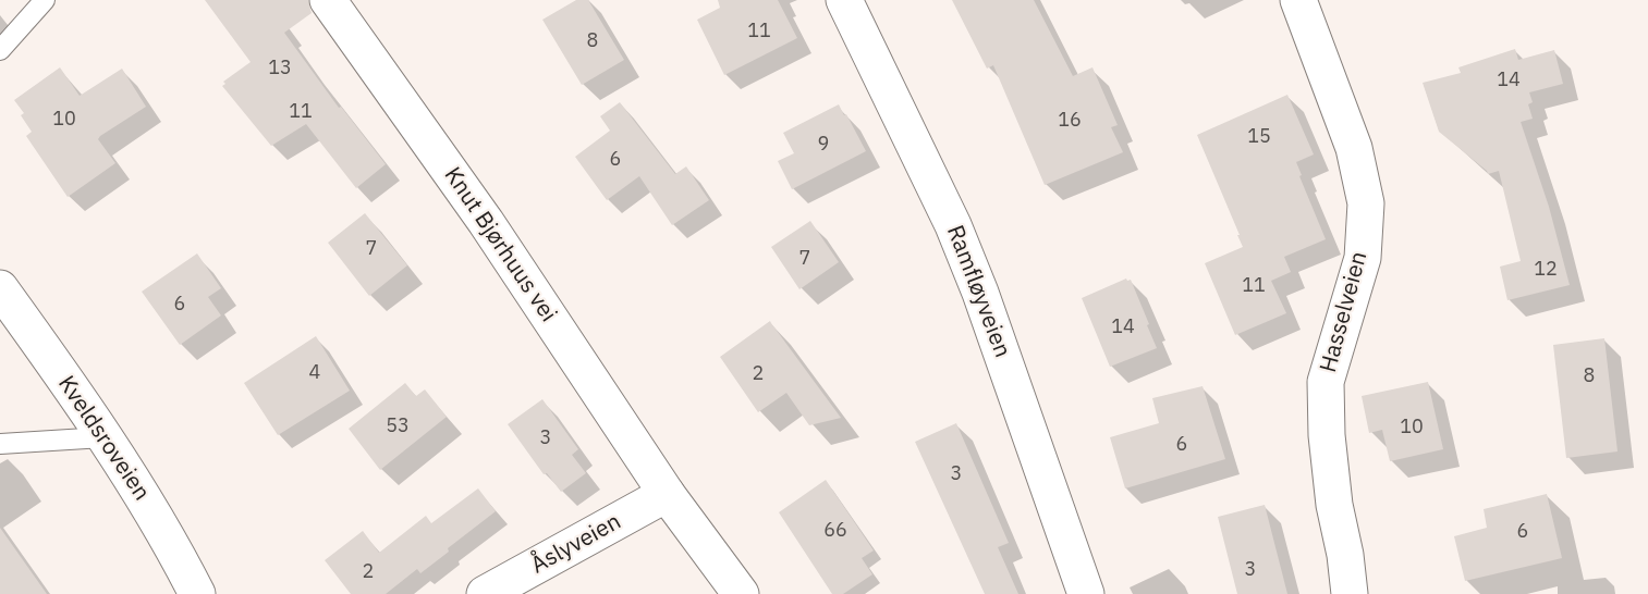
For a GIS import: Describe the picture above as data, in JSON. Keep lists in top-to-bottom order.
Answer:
{
  "streets": {
    "street": [
      "Knut Bjørhuus vei",
      "Ramfløyveien",
      "Hasselveien",
      "Kveldsroveien",
      "Åslyveien"
    ]
  },
  "crossings": [
    ["Knut Bjørhuus vei", "Åslyveien"]
  ],
  "house_numbers": [
    "11",
    "8",
    "13",
    "14",
    "11",
    "10",
    "16",
    "15",
    "9",
    "6",
    "7",
    "7",
    "12",
    "11",
    "6",
    "14",
    "4",
    "2",
    "8",
    "53",
    "10",
    "3",
    "6",
    "3",
    "66",
    "6",
    "3",
    "2"
  ]
}
